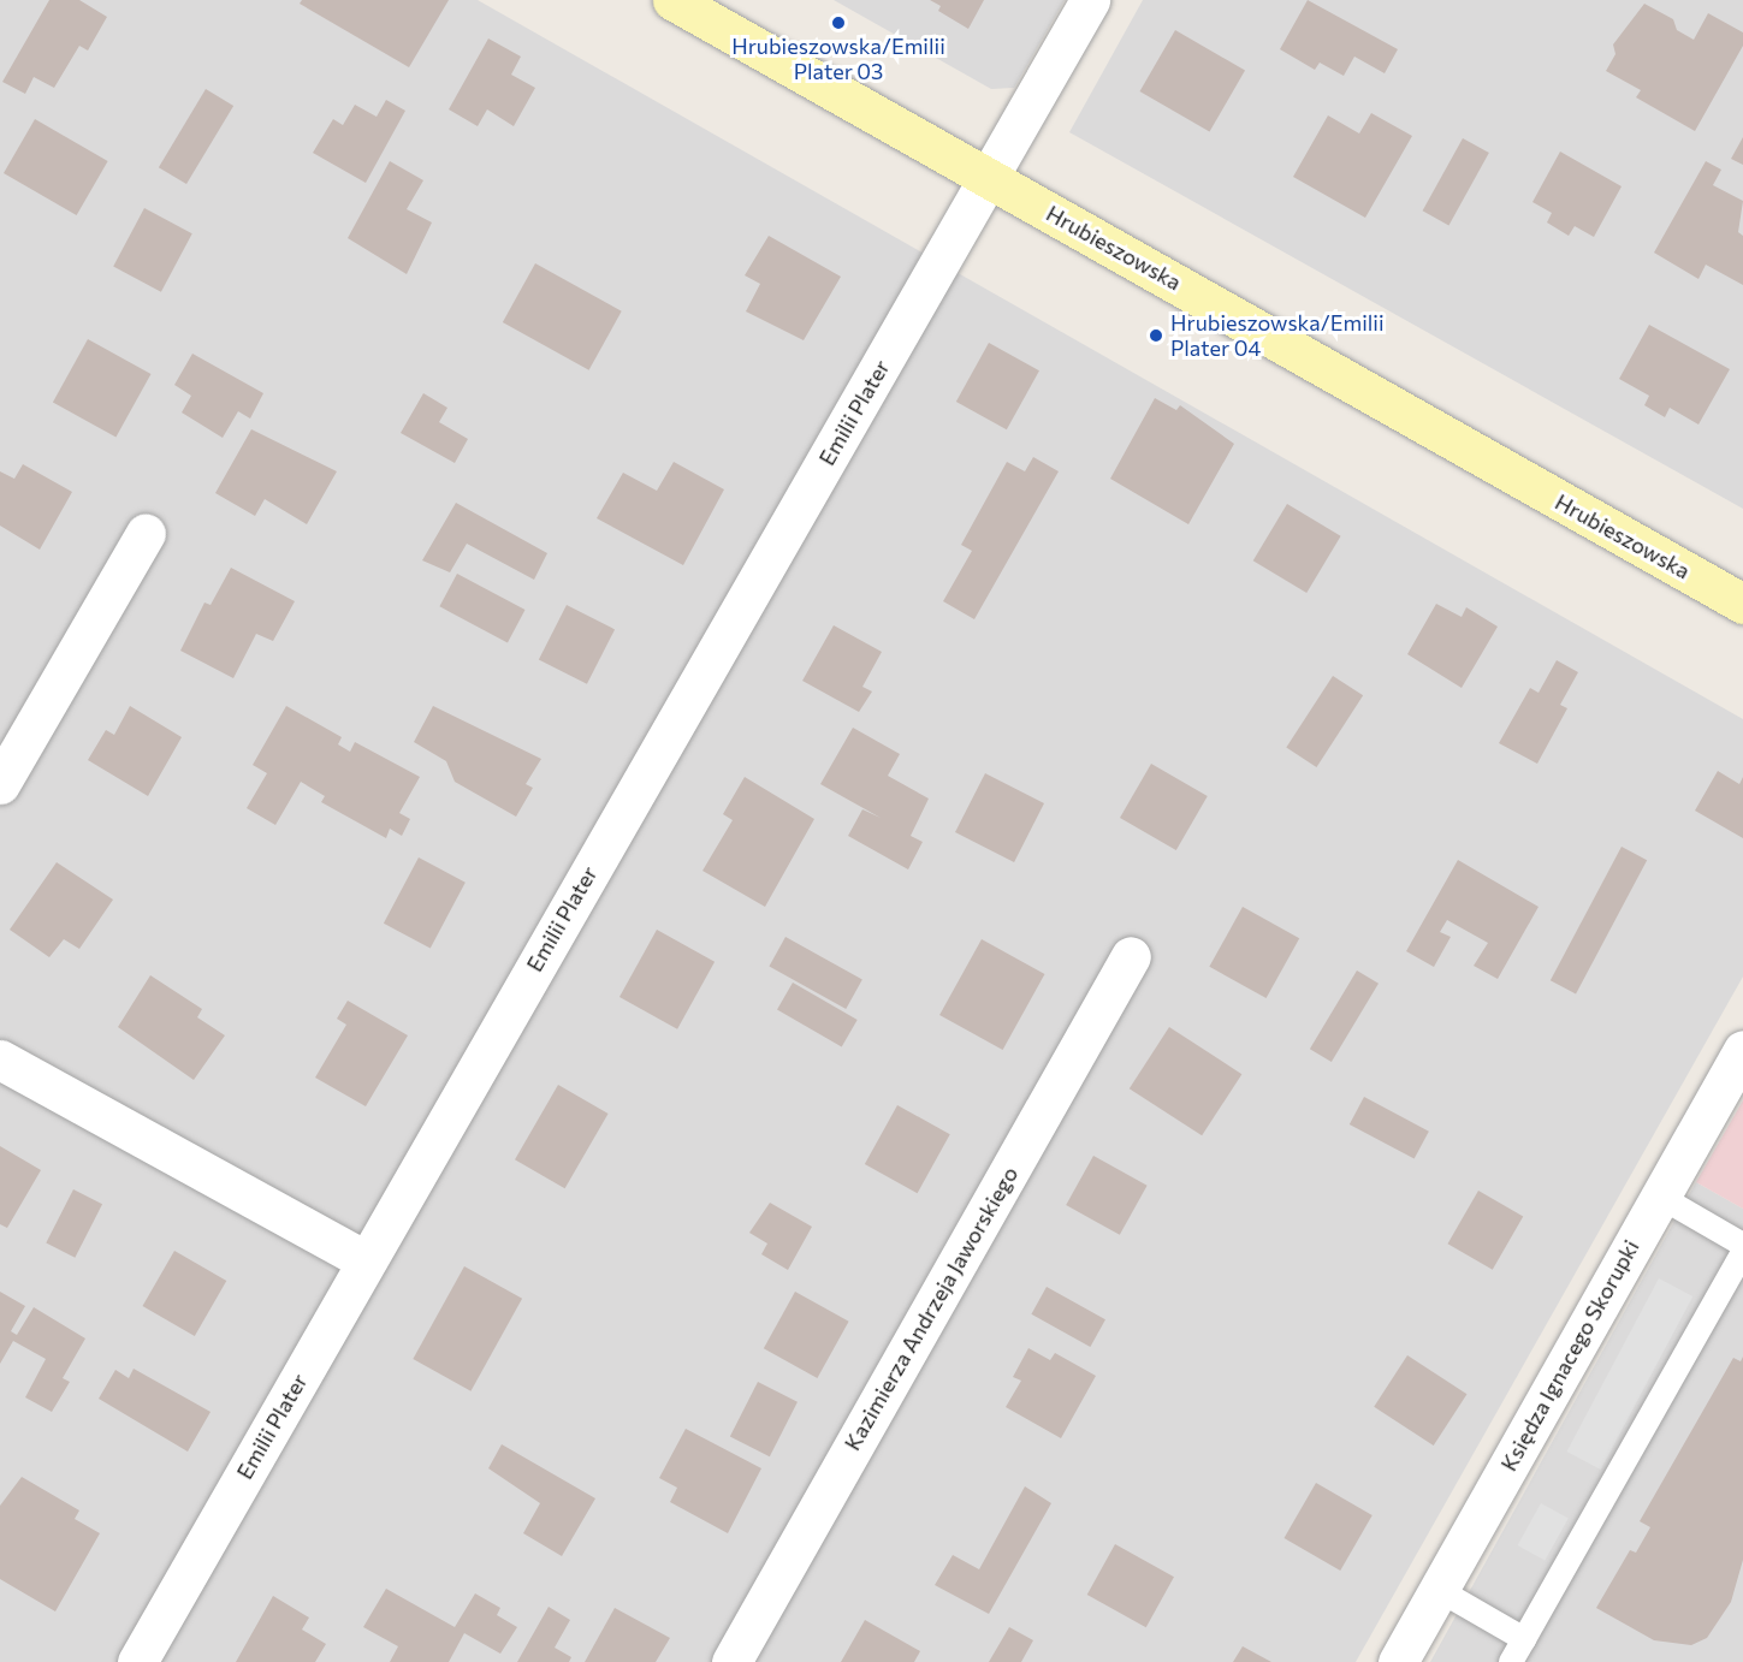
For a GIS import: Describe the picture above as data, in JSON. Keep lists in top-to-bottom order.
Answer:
{
  "streets": {
    "main road": ["Hrubieszowska"],
    "street": ["Emilii Plater", "Kazimierza Andrzeja Jaworskiego", "Księdza Ignacego Skorupki"]
  },
  "crossings": [
    ["Hrubieszowska", "Emilii Plater"]
  ],
  "places": ["Hrubieszowska/Emilii Plater 03", "Hrubieszowska/Emilii Plater 04"]
}
